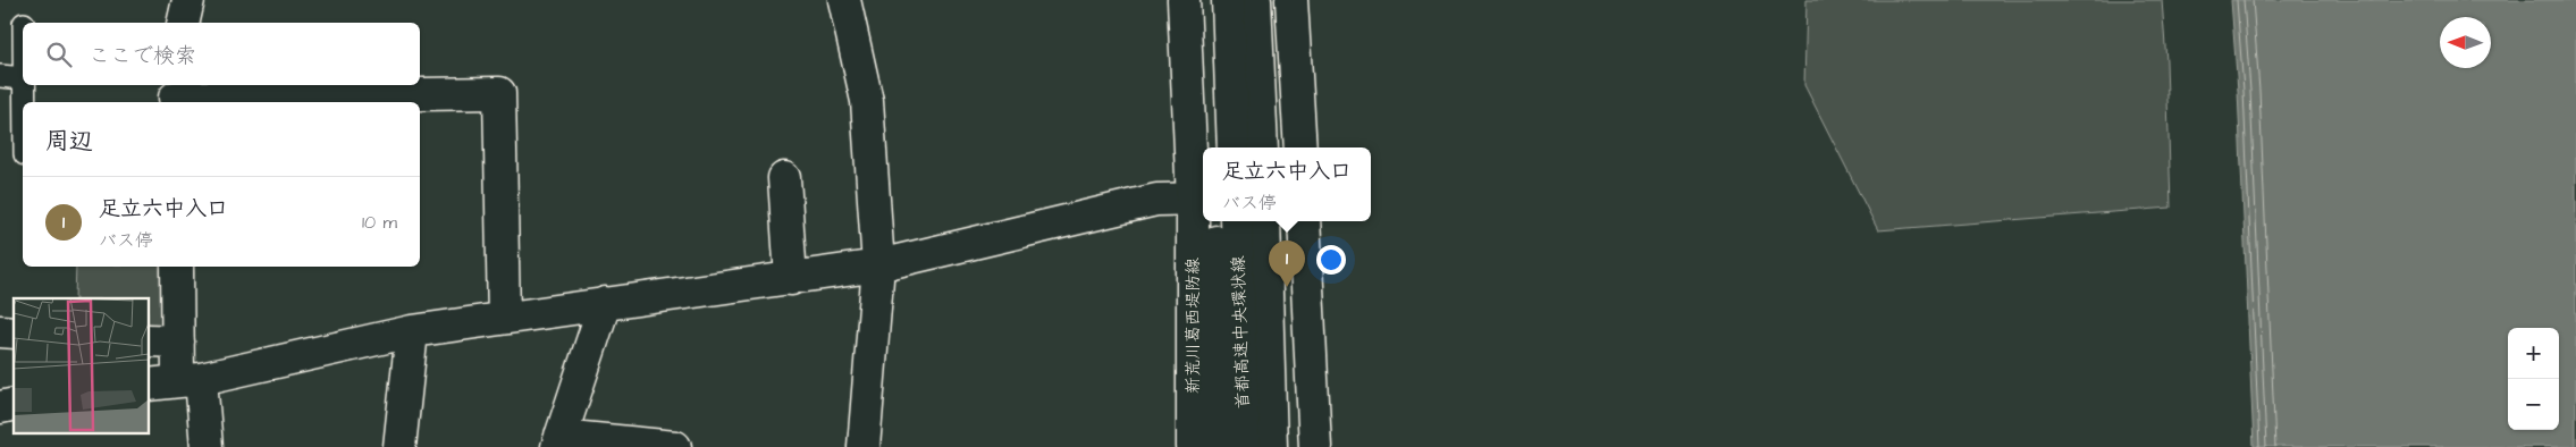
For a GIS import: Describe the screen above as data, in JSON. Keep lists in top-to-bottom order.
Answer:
{
  "streets": {
    "main road": ["新荒川葛西堤防線", "首都高速中央環状線"]
  },
  "north": "left",
  "page": {
    "search": "ここで検索",
    "heading": "周辺",
    "popup": ["足立六中入口", "バス停"],
    "list": [
      {
        "mark": "1",
        "name": "足立六中入口",
        "note": "バス停",
        "value": "10 m"
      }
    ],
    "pins": "1",
    "map_buttons": ["+", "−"]
  }
}
